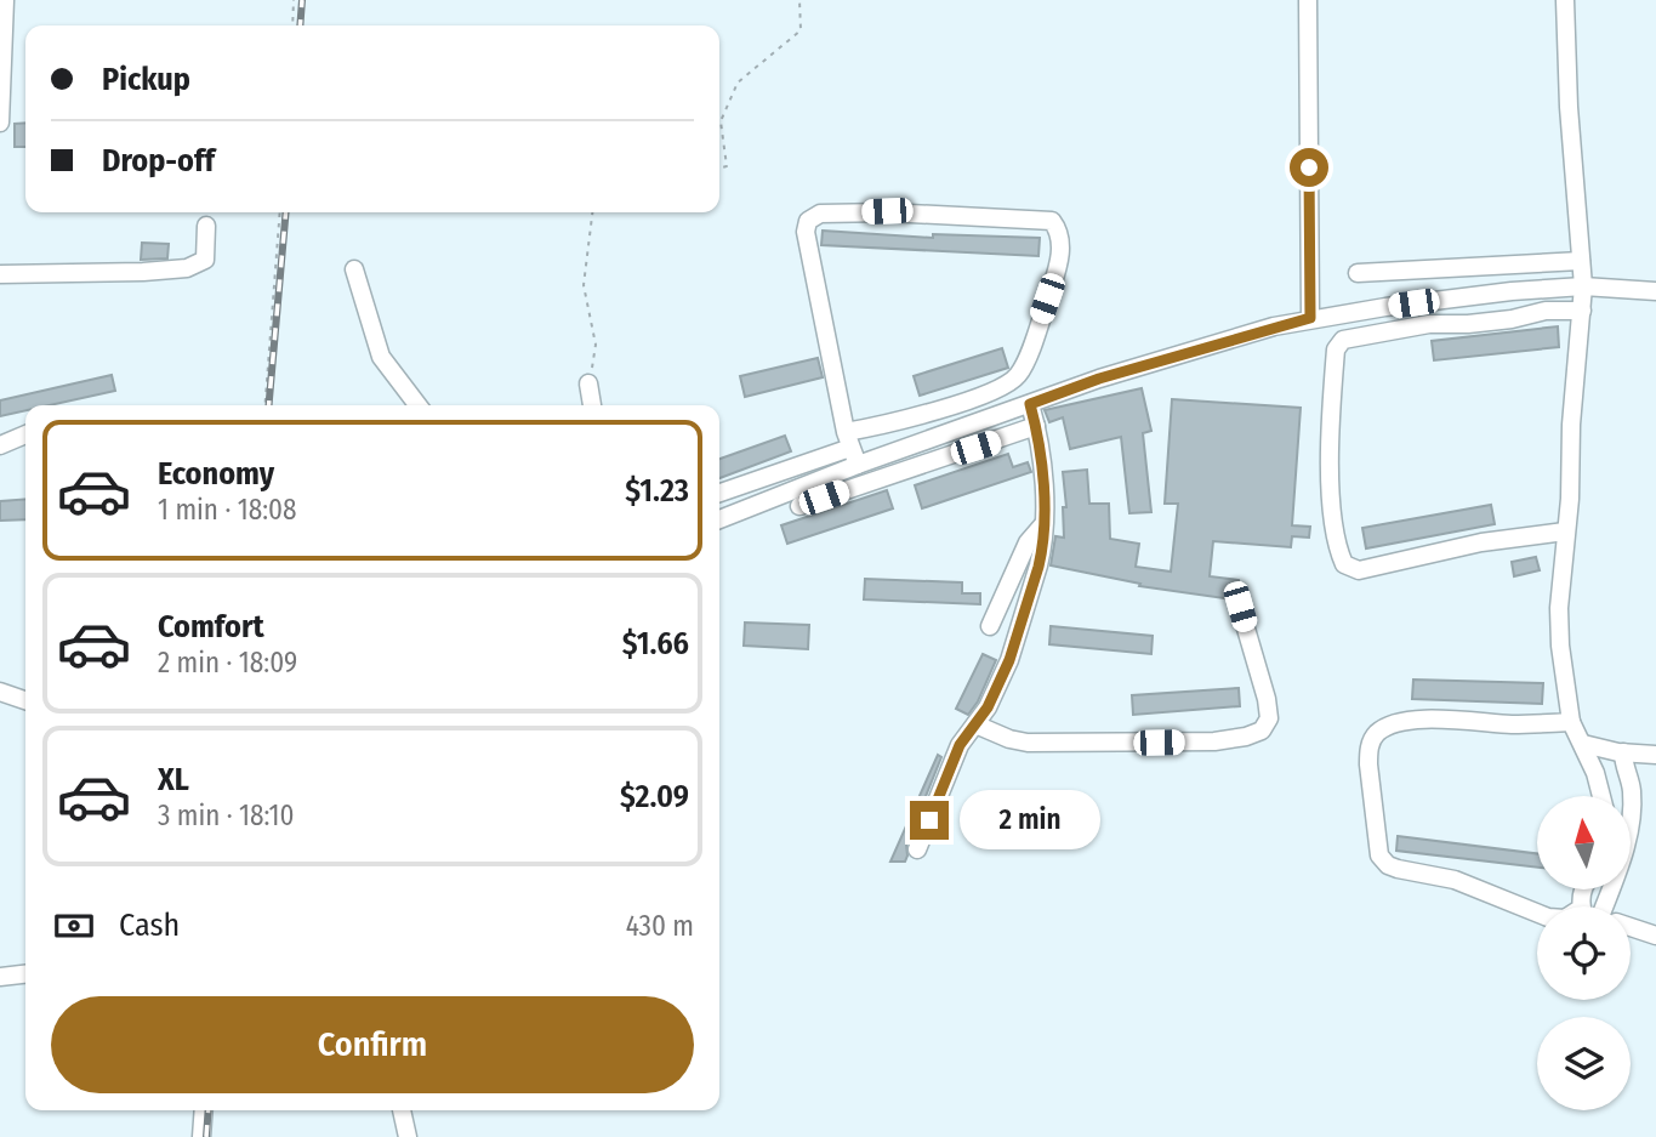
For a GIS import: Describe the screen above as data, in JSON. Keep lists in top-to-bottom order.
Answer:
{
  "north": "top",
  "page": {
    "banner": ["Pickup", "Drop-off"],
    "list": [
      {
        "name": "Economy",
        "note": "1 min · 18:08",
        "value": "$1.23"
      },
      {
        "name": "Comfort",
        "note": "2 min · 18:09",
        "value": "$1.66"
      },
      {
        "name": "XL",
        "note": "3 min · 18:10",
        "value": "$2.09"
      }
    ],
    "bubble": "2 min",
    "pay": ["Cash", "430 m"],
    "buttons": "Confirm"
  }
}
